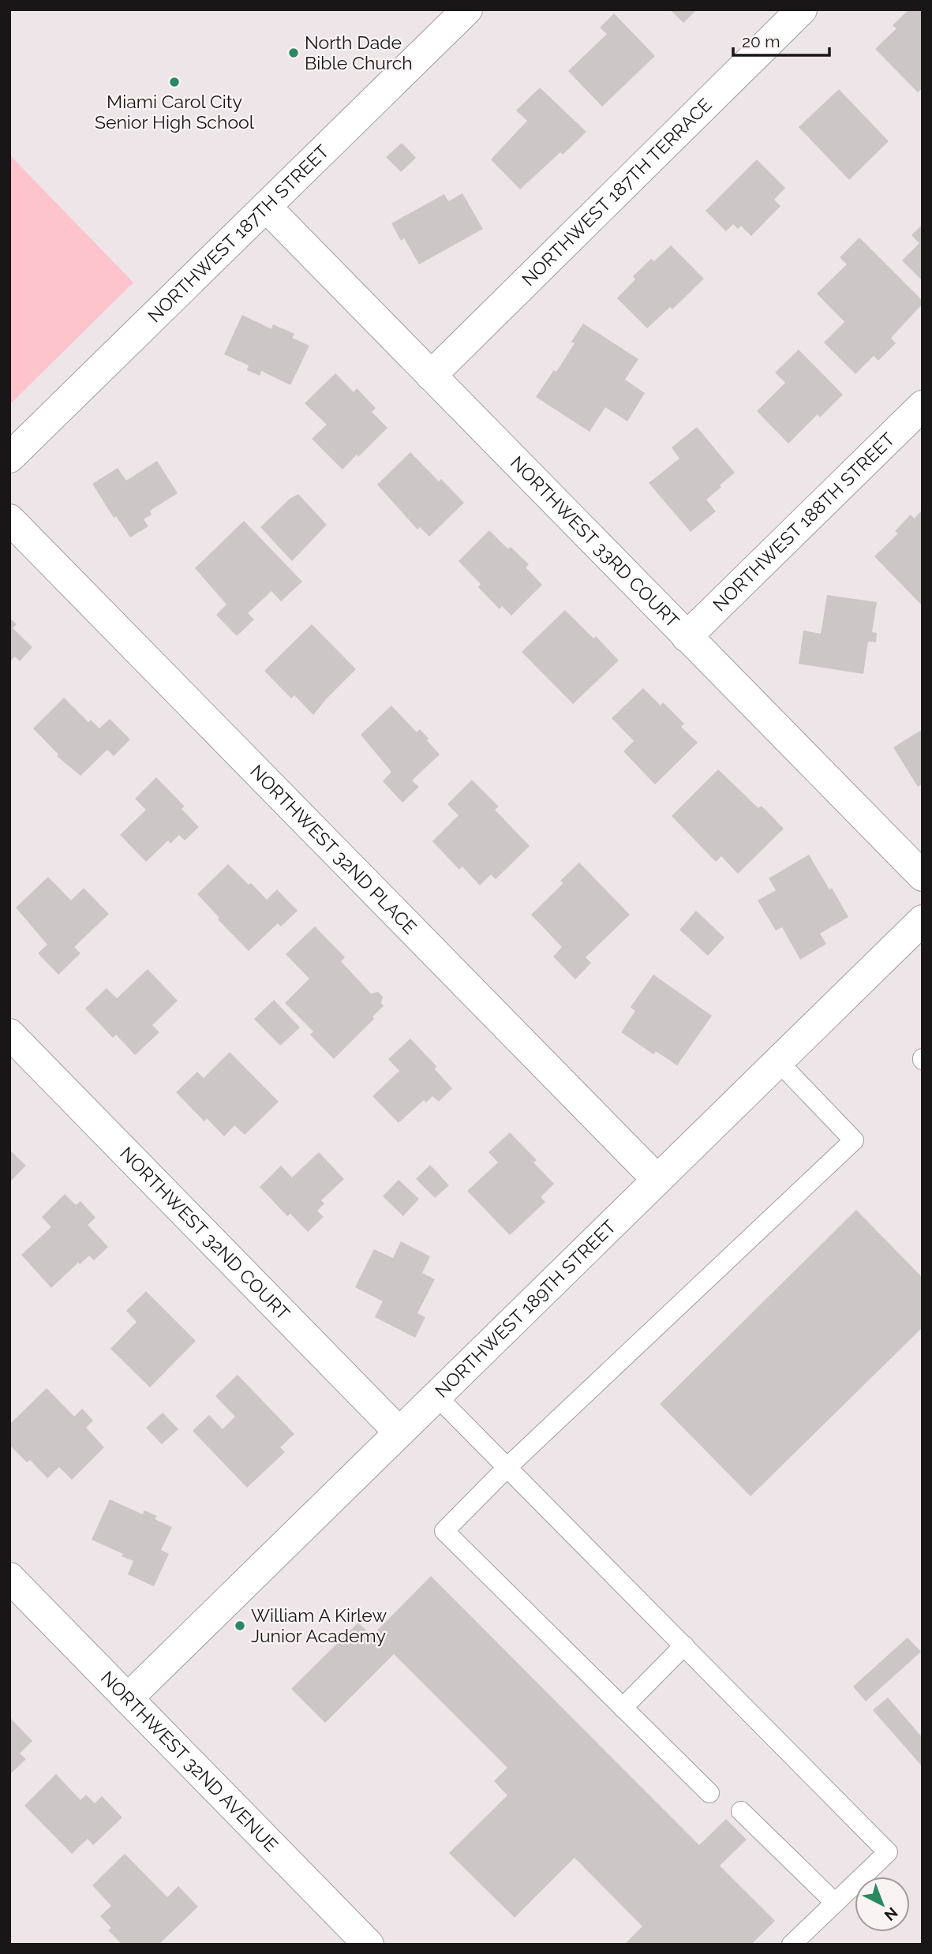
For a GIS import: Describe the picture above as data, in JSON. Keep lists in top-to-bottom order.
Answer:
{
  "streets": {
    "street": [
      "NORTHWEST 187TH TERRACE",
      "NORTHWEST 187TH STREET",
      "NORTHWEST 188TH STREET",
      "NORTHWEST 33RD COURT",
      "NORTHWEST 32ND PLACE",
      "NORTHWEST 32ND COURT",
      "NORTHWEST 189TH STREET",
      "NORTHWEST 32ND AVENUE"
    ]
  },
  "crossings": [
    ["NORTHWEST 187TH TERRACE", "NORTHWEST 33RD COURT"],
    ["NORTHWEST 187TH STREET", "NORTHWEST 33RD COURT"],
    ["NORTHWEST 188TH STREET", "NORTHWEST 33RD COURT"],
    ["NORTHWEST 32ND PLACE", "NORTHWEST 189TH STREET"],
    ["NORTHWEST 32ND COURT", "NORTHWEST 189TH STREET"],
    ["NORTHWEST 189TH STREET", "NORTHWEST 32ND AVENUE"]
  ],
  "places": ["North Dade Bible Church", "Miami Carol City Senior High School", "William A Kirlew Junior Academy"],
  "scale_bar": "20 m",
  "north": "bottom right"
}
